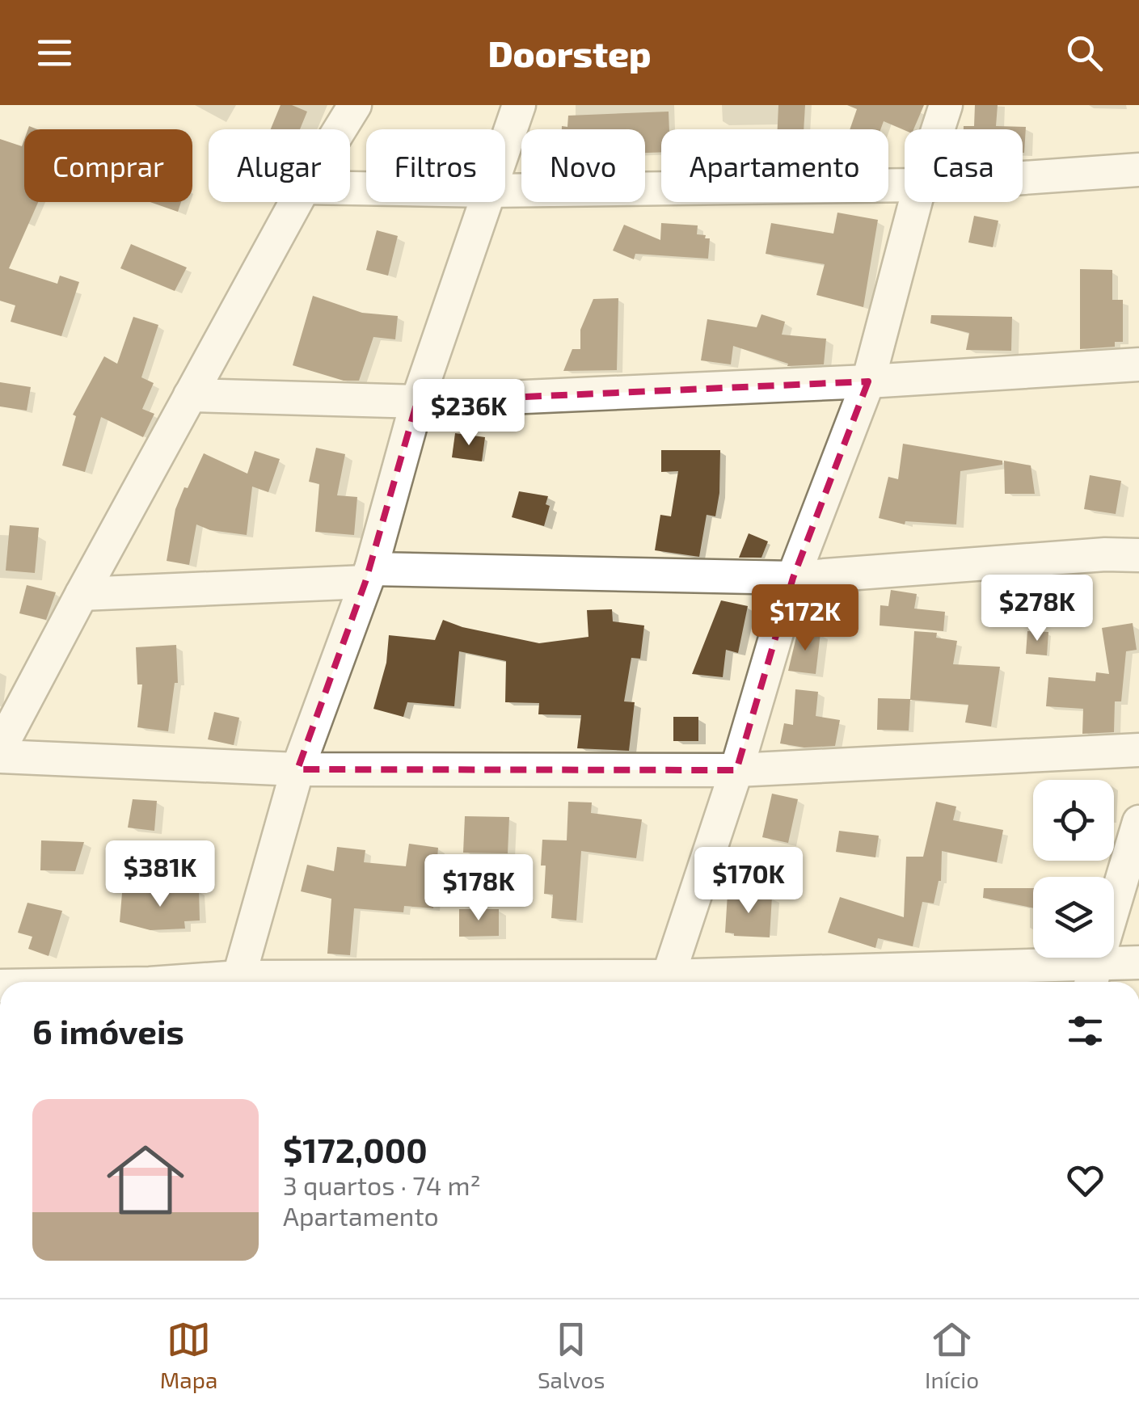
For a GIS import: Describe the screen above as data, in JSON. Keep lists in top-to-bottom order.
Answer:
{
  "page": {
    "header": "Doorstep",
    "chip": [
      "Comprar",
      "Alugar",
      "Filtros",
      "Novo",
      "Apartamento",
      "Casa"
    ],
    "price": [
      "$236K",
      "$278K",
      "$172K",
      "$381K",
      "$170K",
      "$178K"
    ],
    "heading": "6 imóveis",
    "list": [
      {
        "name": "$172,000",
        "note": "3 quartos · 74 m² · Apartamento"
      }
    ],
    "tabs": ["Mapa", "Salvos", "Início"]
  }
}
